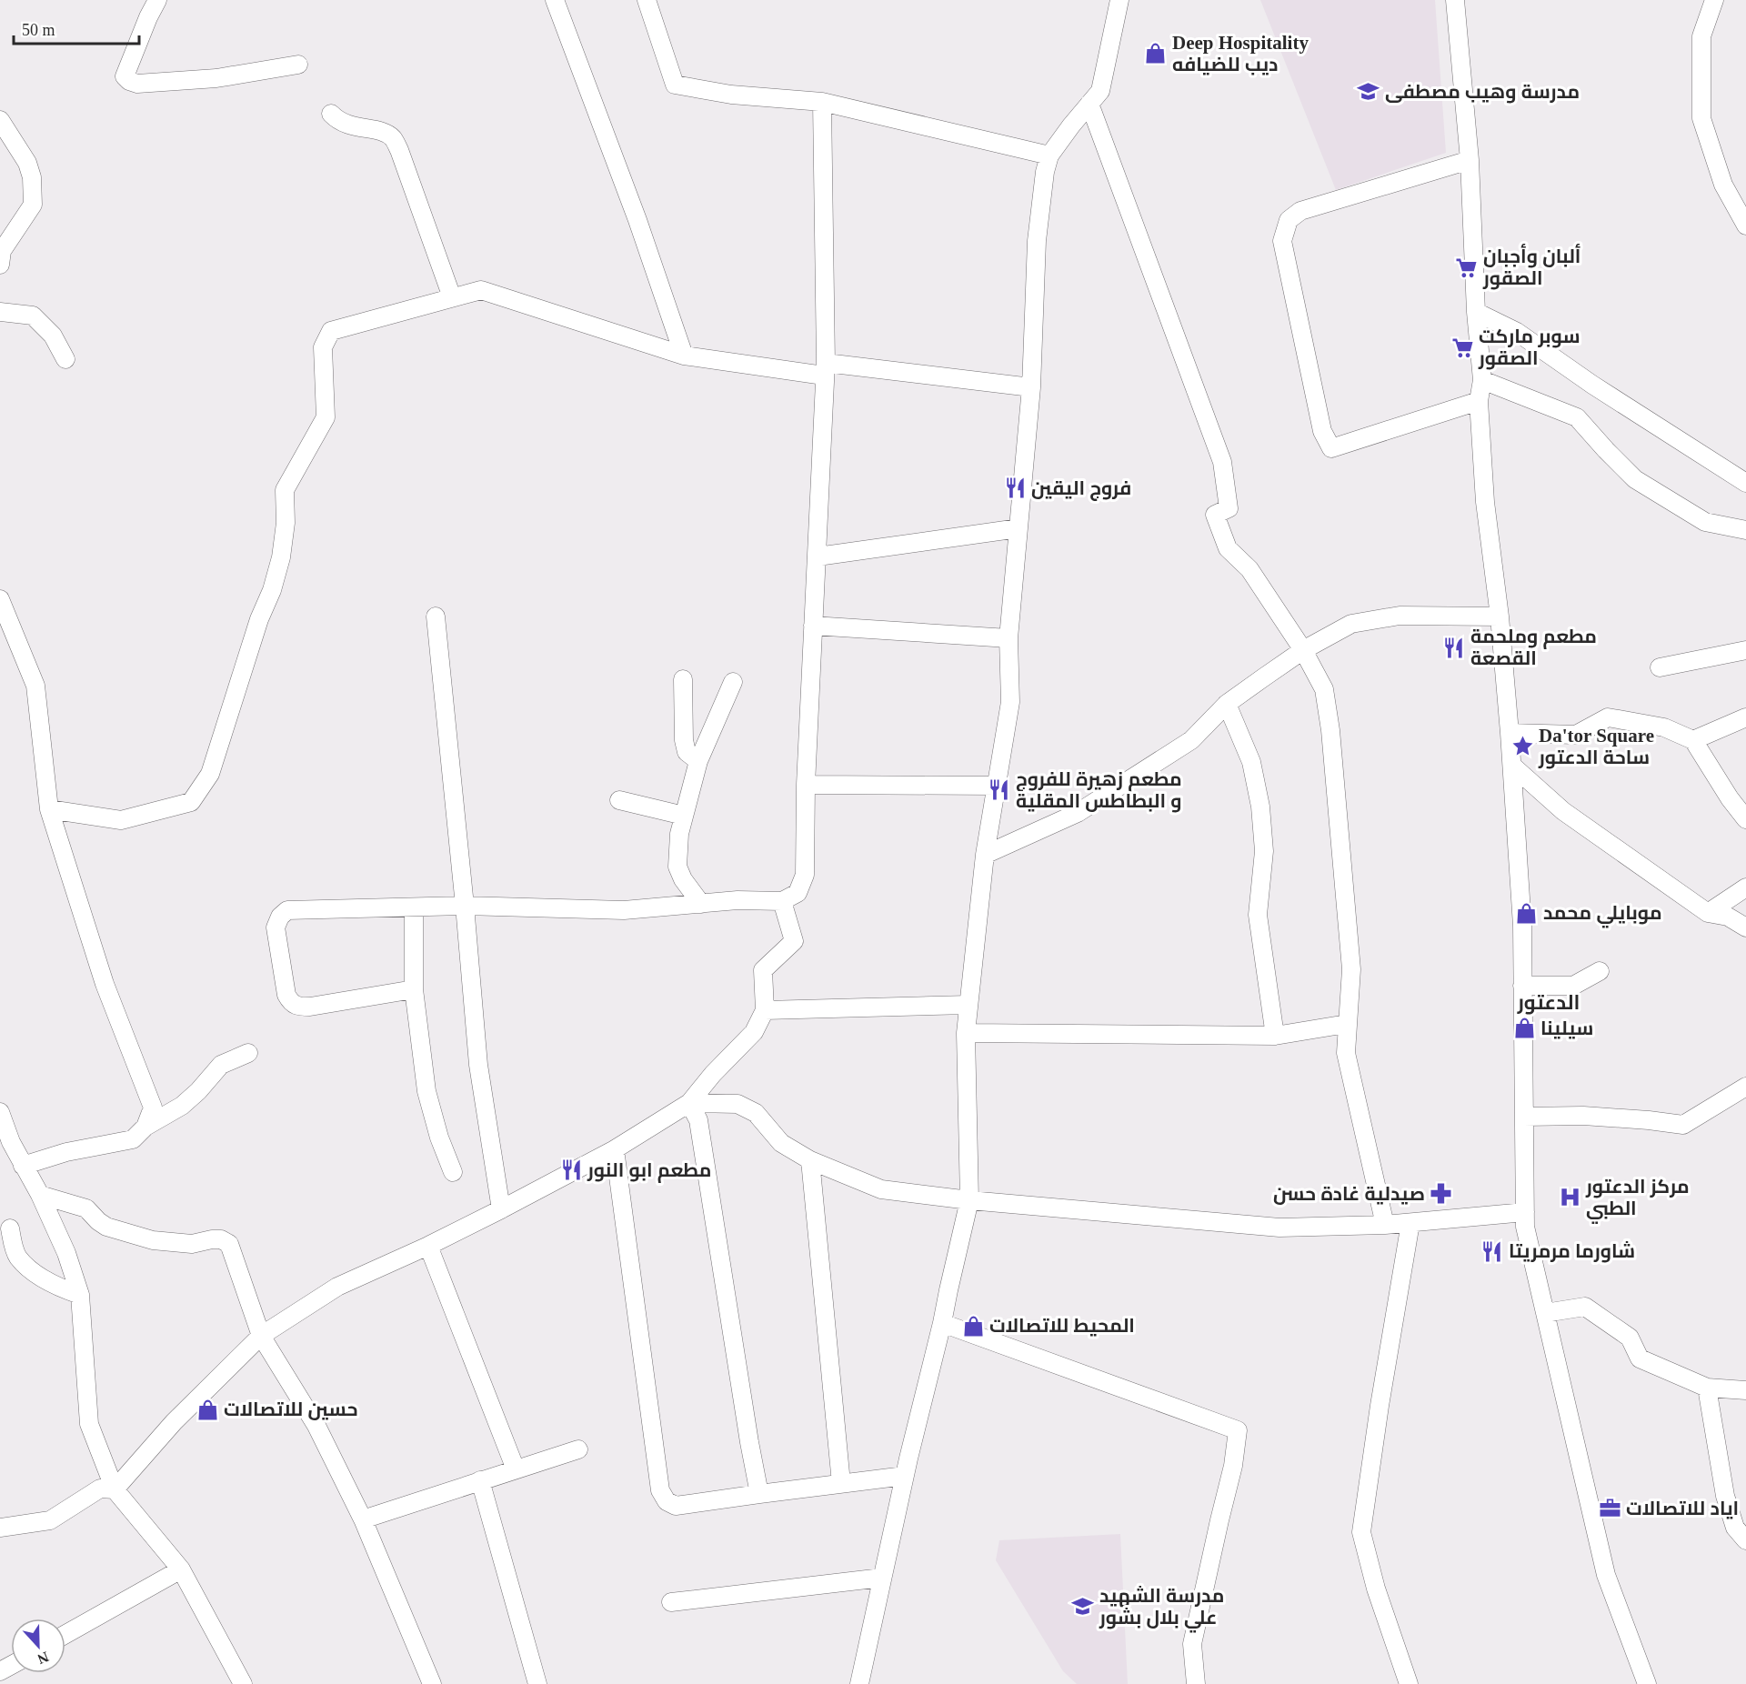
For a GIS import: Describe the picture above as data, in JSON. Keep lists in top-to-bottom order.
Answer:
{
  "districts": ["الدعتور"],
  "places": {
    "shop": [
      "Deep Hospitality ديب للضيافه",
      "موبايلي محمد",
      "سيلينا",
      "المحيط للاتصالات",
      "حسين للاتصالات"
    ],
    "school or university": ["مدرسة وهيب مصطفى", "مدرسة الشهيد علي بلال بشور"],
    "supermarket": ["ألبان وأجبان الصقور", "سوبر ماركت الصقور"],
    "restaurant": [
      "فروج اليقين",
      "مطعم وملحمة القصعة",
      "مطعم زهيرة للفروج و البطاطس المقلية",
      "مطعم ابو النور",
      "شاورما مرمريتا"
    ],
    "place": ["Da'tor Square ساحة الدعتور"],
    "pharmacy": ["صيدلية غادة حسن"],
    "hospital": ["مركز الدعتور الطبي"],
    "office": ["اياد للاتصالات"]
  },
  "scale_bar": "50 m",
  "north": "bottom"
}
